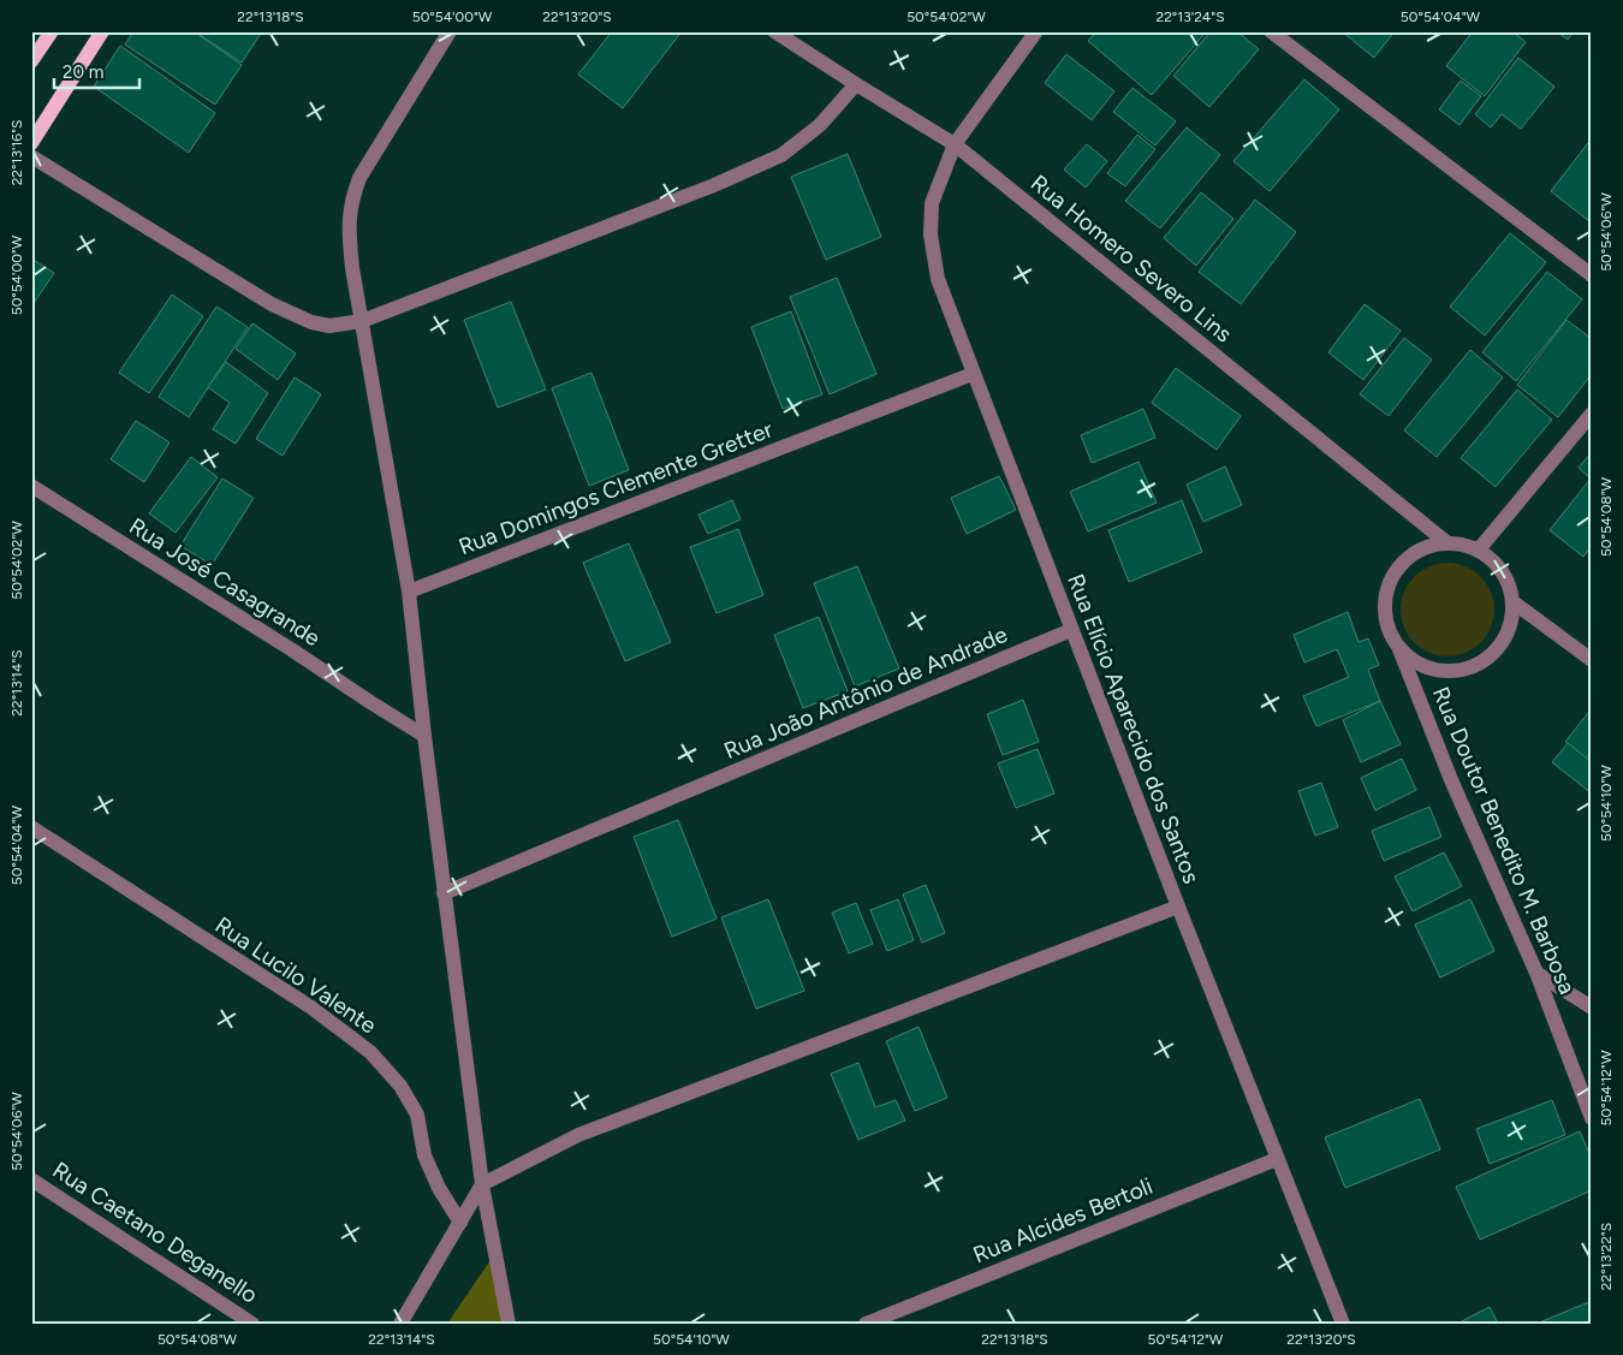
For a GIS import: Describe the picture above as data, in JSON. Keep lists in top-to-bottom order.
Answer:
{
  "streets": {
    "street": [
      "Rua Homero Severo Lins",
      "Rua Domingos Clemente Gretter",
      "Rua José Casagrande",
      "Rua João Antônio de Andrade",
      "Rua Elício Aparecido dos Santos",
      "Rua Doutor Benedito M. Barbosa",
      "Rua Lucilo Valente",
      "Rua Alcides Bertoli",
      "Rua Caetano Deganello"
    ]
  },
  "crossings": [
    ["Rua Homero Severo Lins", "Rua Elício Aparecido dos Santos"],
    ["Rua Homero Severo Lins", "Rua Doutor Benedito M. Barbosa"],
    ["Rua Domingos Clemente Gretter", "Rua Elício Aparecido dos Santos"],
    ["Rua João Antônio de Andrade", "Rua Elício Aparecido dos Santos"],
    ["Rua Elício Aparecido dos Santos", "Rua Alcides Bertoli"]
  ],
  "scale_bar": "20 m",
  "coordinates": [
    "22°13'18\"S",
    "50°54'00\"W",
    "22°13'20\"S",
    "50°54'02\"W",
    "22°13'24\"S",
    "50°54'04\"W",
    "22°13'16\"S",
    "50°54'06\"W",
    "50°54'08\"W",
    "22°13'14\"S",
    "50°54'10\"W",
    "50°54'12\"W",
    "22°13'22\"S"
  ]
}
